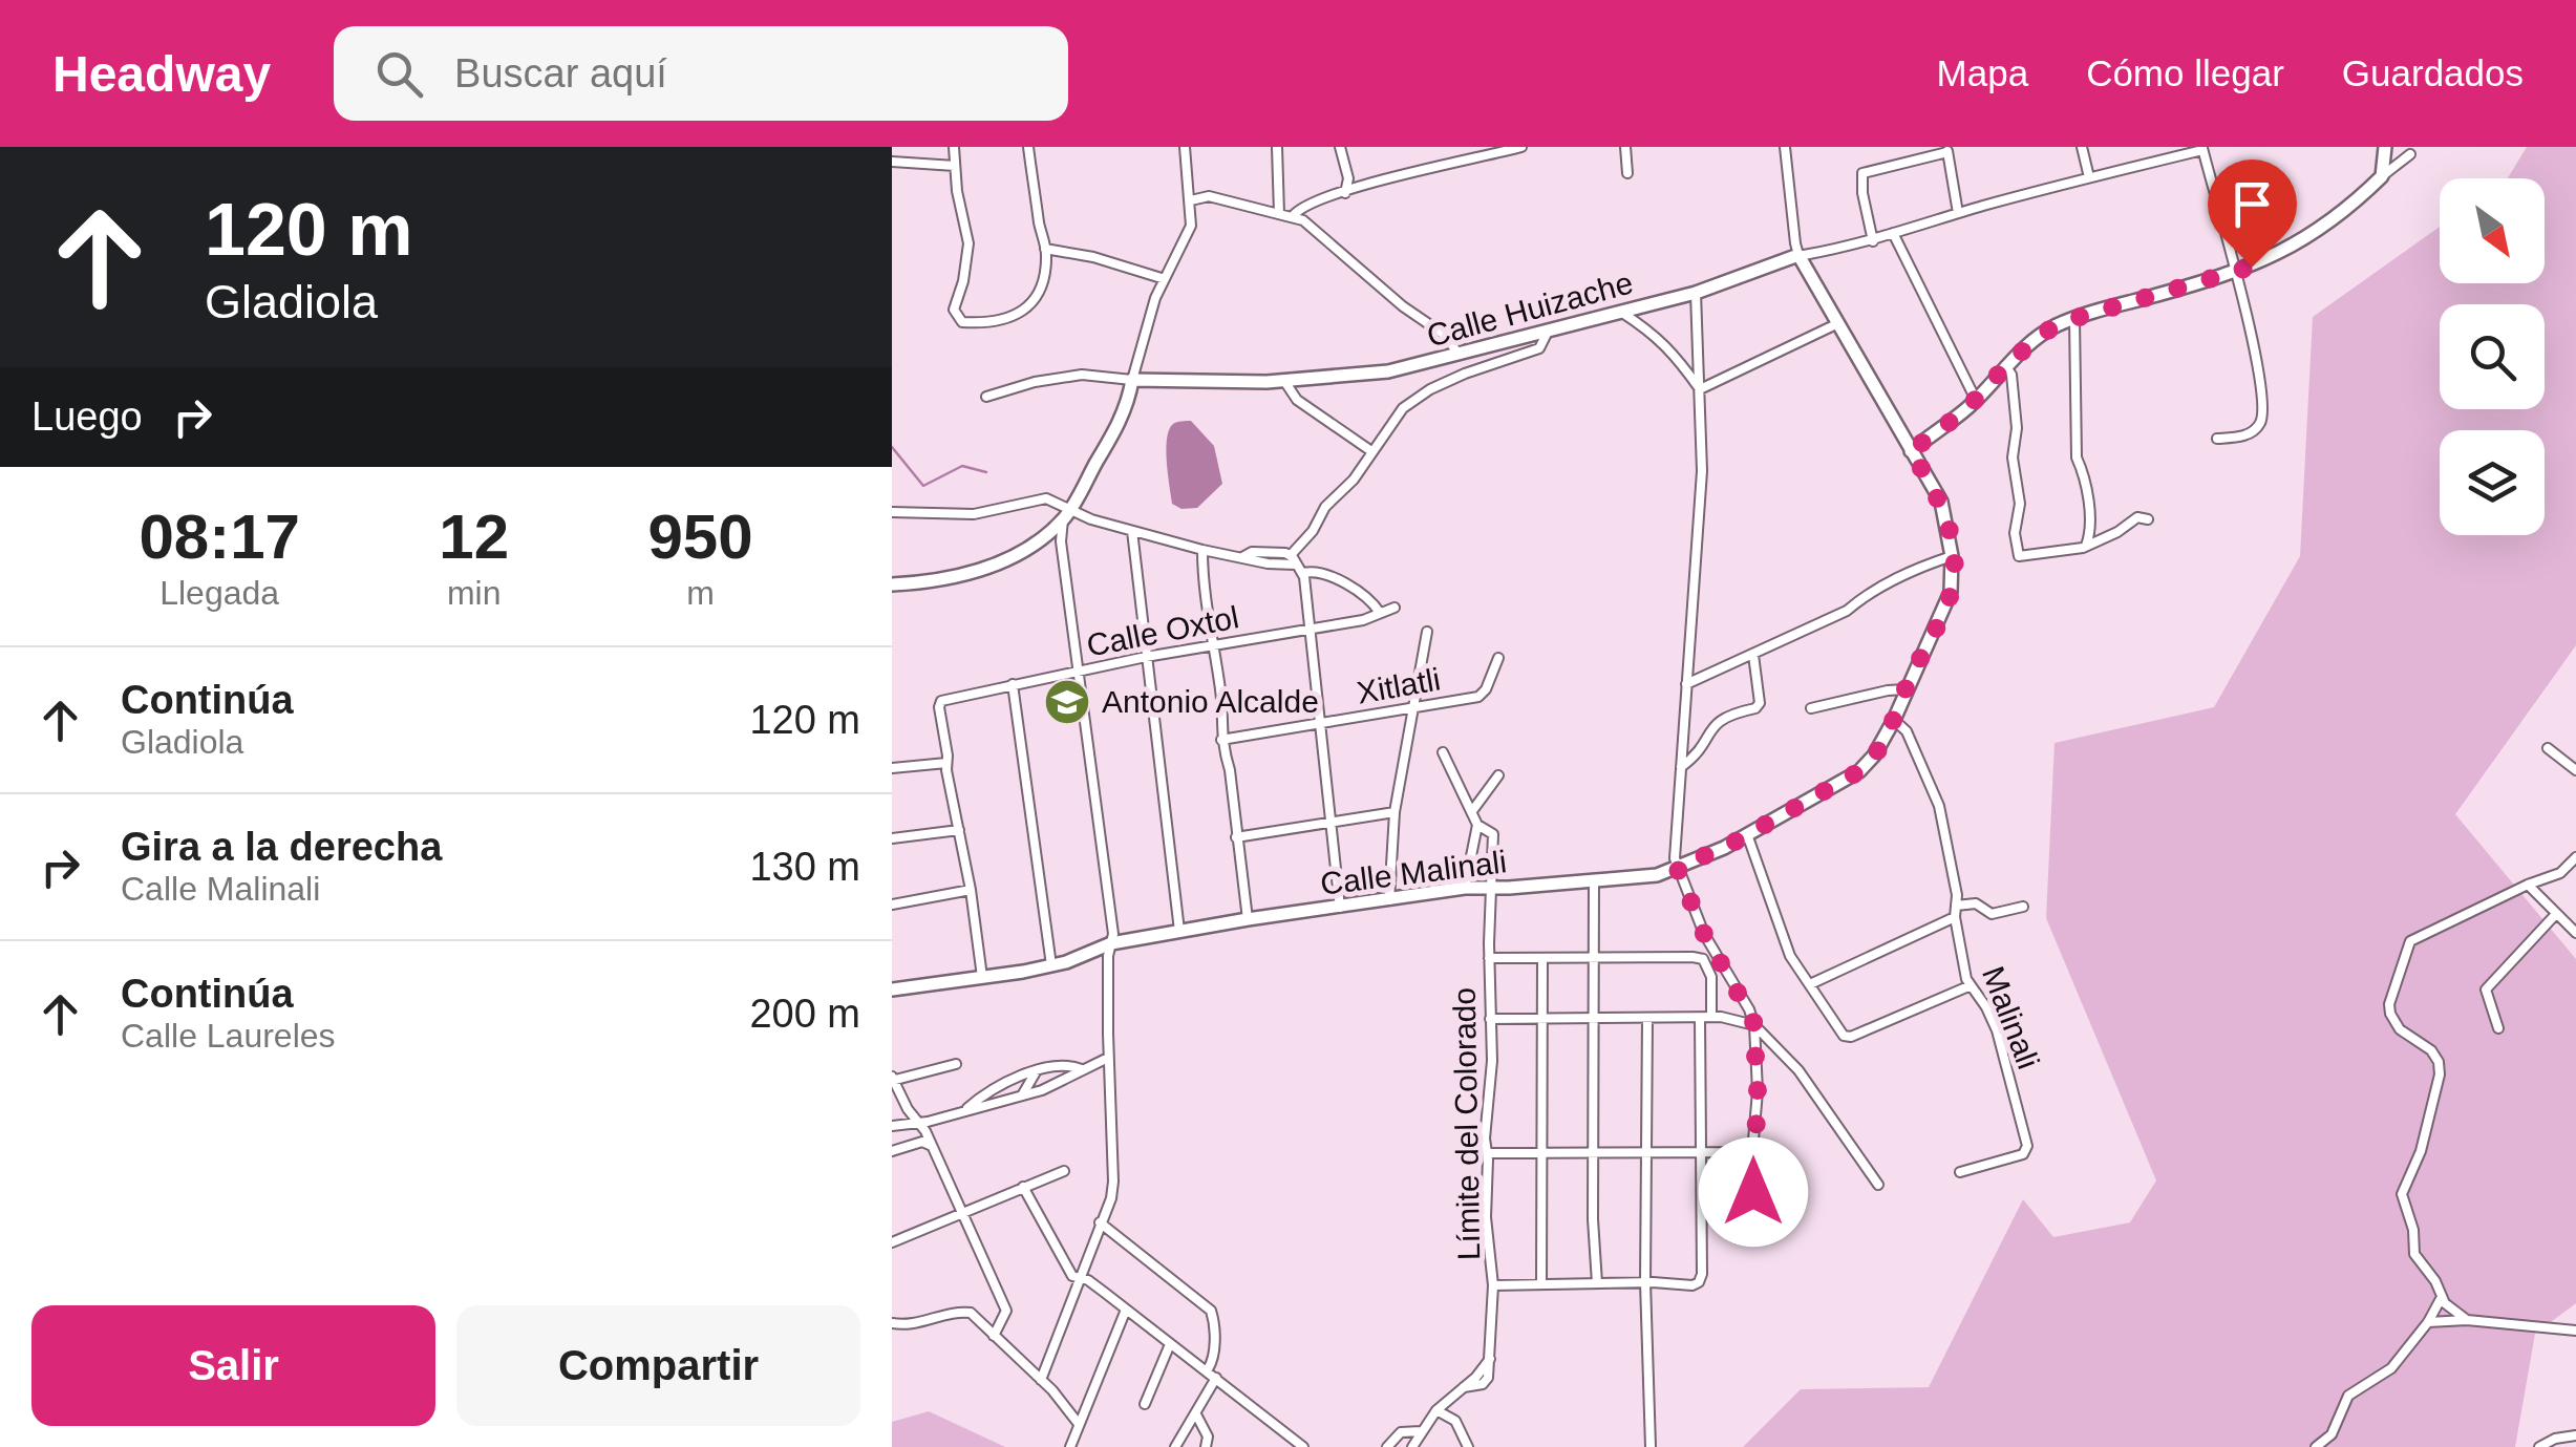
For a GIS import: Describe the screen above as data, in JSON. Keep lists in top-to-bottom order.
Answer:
{
  "streets": {
    "street": [
      "Calle Huizache",
      "Calle Oxtol",
      "Xitlatli",
      "Calle Malinali",
      "Malinali",
      "Límite del Colorado"
    ]
  },
  "crossings": [
    ["Calle Huizache", "Calle Malinali"],
    ["Calle Malinali", "Malinali"],
    ["Calle Malinali", "Límite del Colorado"]
  ],
  "places": {
    "school or university": ["Antonio Alcalde"]
  },
  "north": "bottom right",
  "page": {
    "header": "Headway",
    "search": "Buscar aquí",
    "nav": ["Mapa", "Cómo llegar", "Guardados"],
    "turn": ["120 m", "Gladiola"],
    "then": "Luego",
    "eta": [
      "08:17",
      "Llegada",
      "12",
      "min",
      "950",
      "m"
    ],
    "list": [
      {
        "name": "Continúa",
        "note": "Gladiola",
        "value": "120 m"
      },
      {
        "name": "Gira a la derecha",
        "note": "Calle Malinali",
        "value": "130 m"
      },
      {
        "name": "Continúa",
        "note": "Calle Laureles",
        "value": "200 m"
      }
    ],
    "buttons": ["Salir", "Compartir"]
  }
}
